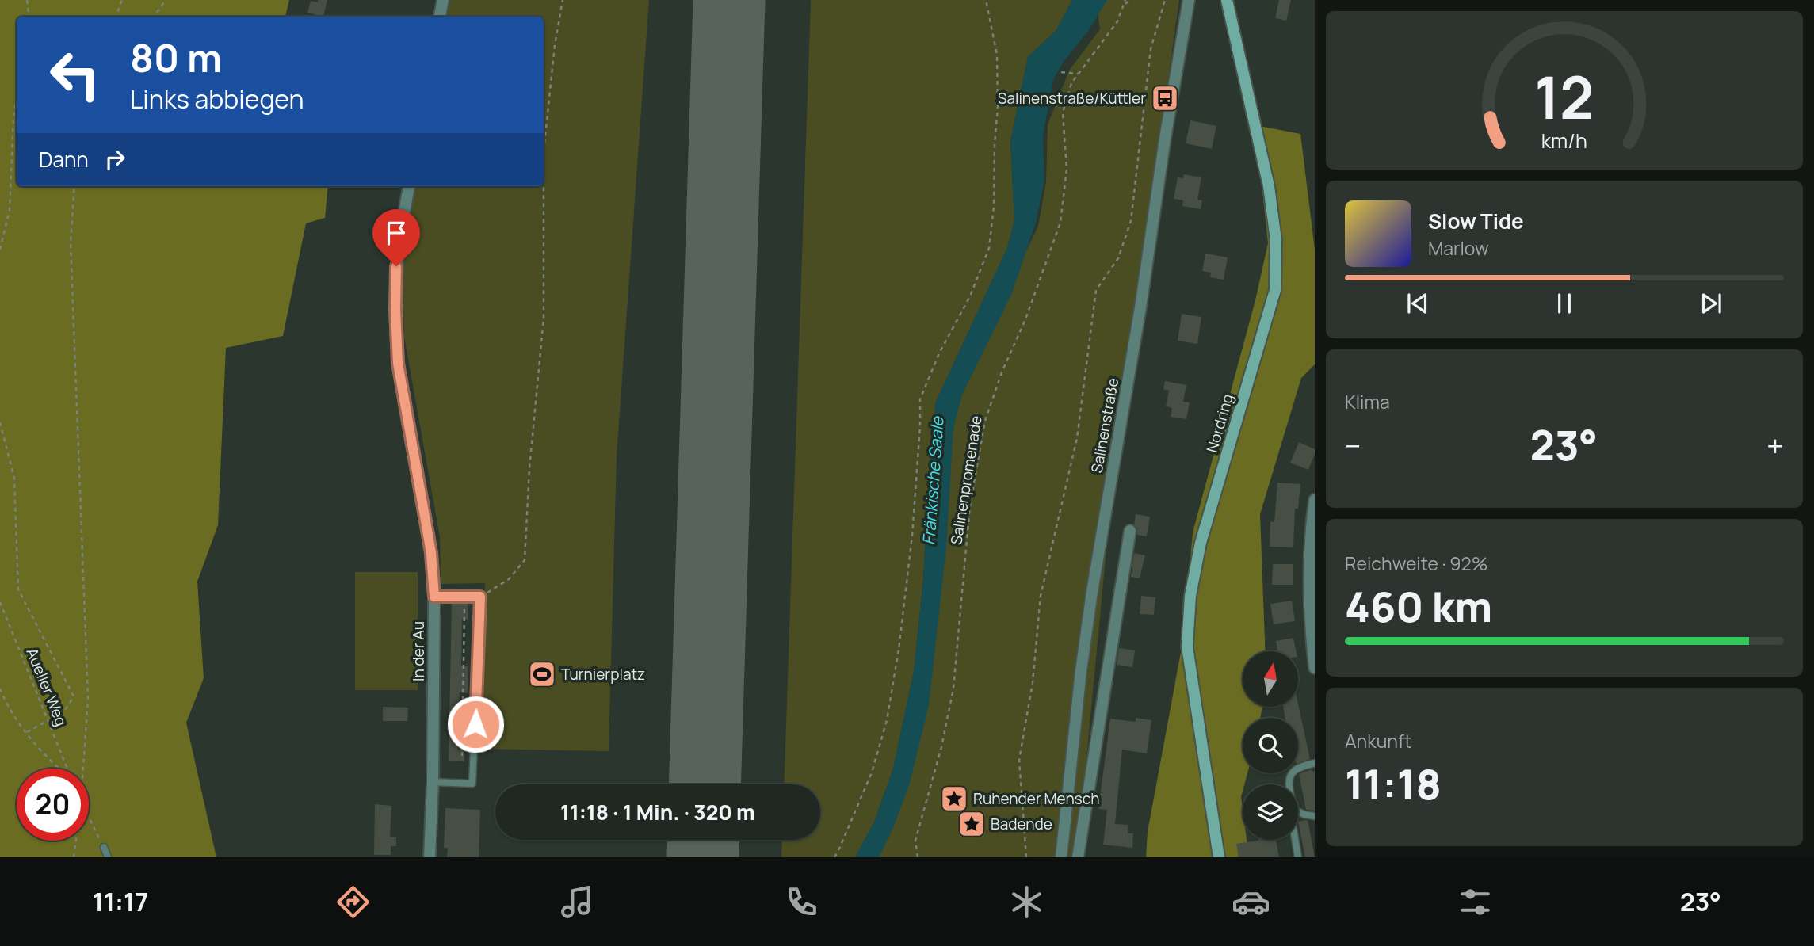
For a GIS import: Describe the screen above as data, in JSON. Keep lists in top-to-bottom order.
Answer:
{
  "streets": {
    "main road": ["Nordring"],
    "street": ["Salinenstraße", "In der Au"],
    "path": ["Salinenpromenade", "Aueller Weg"]
  },
  "water": ["Fränkische Saale"],
  "places": {
    "bus stop": ["Salinenstraße/Küttler"],
    "sports": ["Turnierplatz"],
    "place": ["Ruhender Mensch", "Badende"]
  },
  "north": "top",
  "page": {
    "turn": ["80 m", "Links abbiegen"],
    "then": "Dann",
    "song": ["Slow Tide", "Marlow"],
    "tile": [
      "Klima",
      ["Reichweite · 92%", "460 km"],
      ["Ankunft", "11:18"]
    ],
    "heat": ["−", "23°", "+"],
    "limit": "20",
    "trip": "11:18 · 1 Min. · 320 m",
    "tabs": ["11:17", "23°"],
    "gauge": ["12", "km/h"]
  }
}
